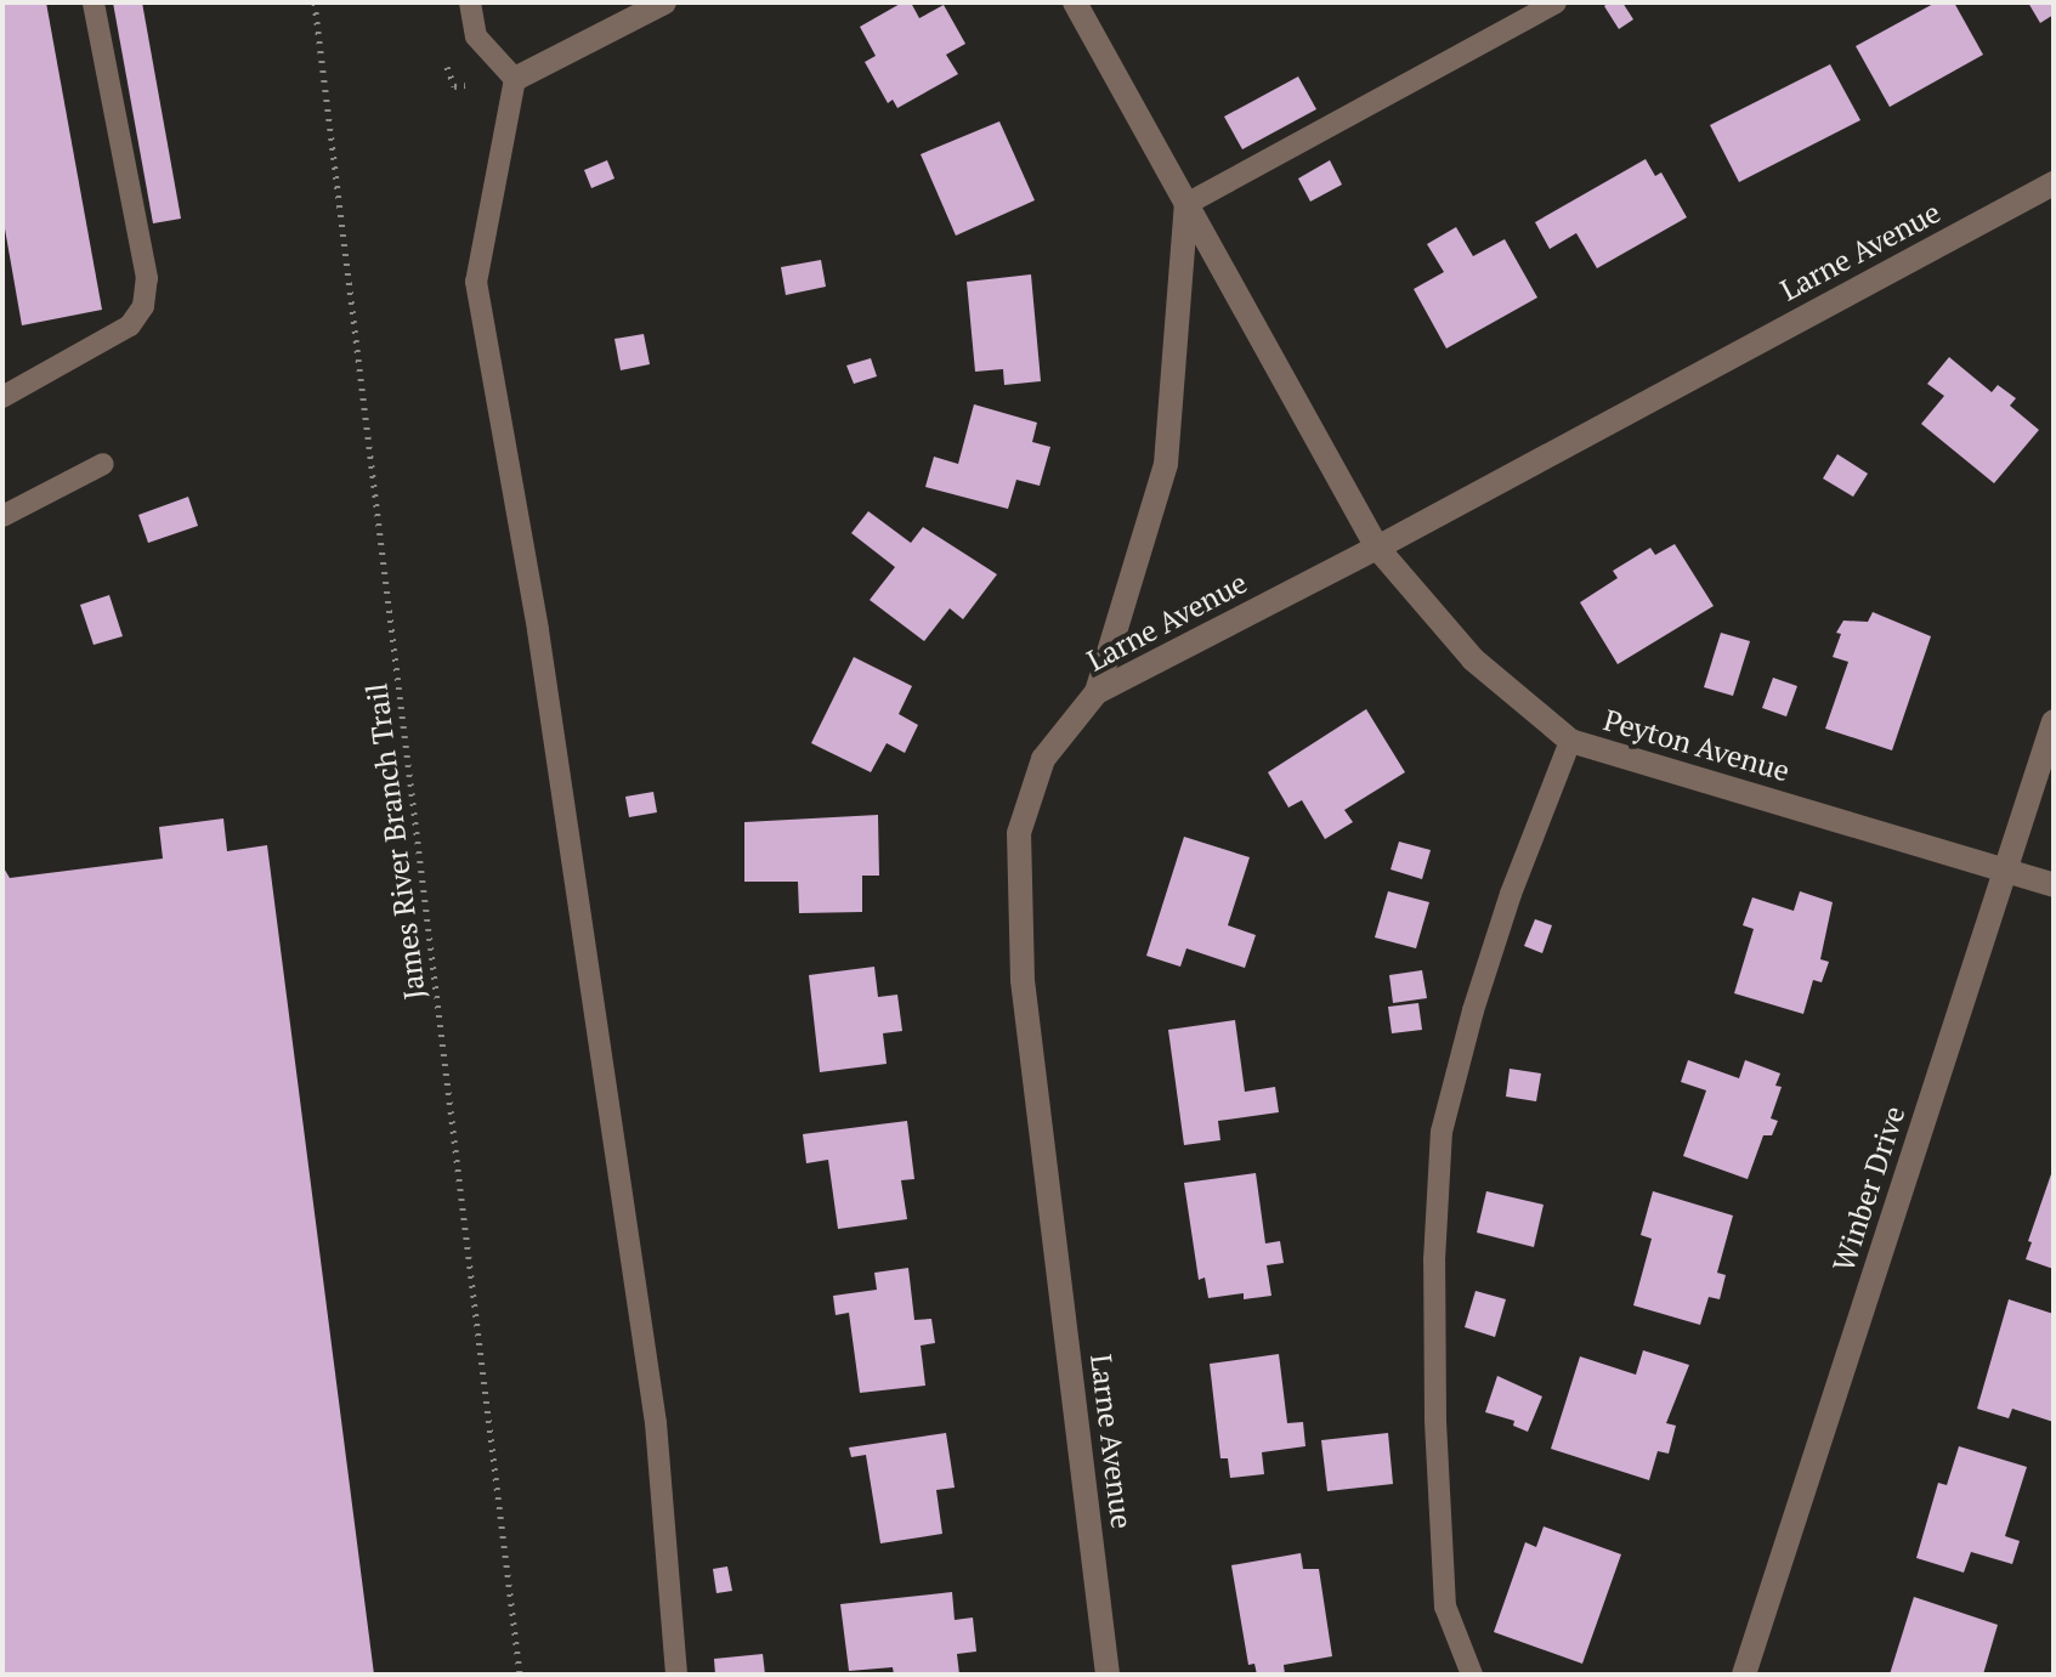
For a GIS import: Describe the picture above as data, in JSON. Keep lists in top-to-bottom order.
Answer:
{
  "streets": {
    "street": ["Larne Avenue", "Peyton Avenue", "Winber Drive"],
    "path": ["James River Branch Trail"]
  },
  "crossings": [
    ["Larne Avenue", "Peyton Avenue"],
    ["Peyton Avenue", "Winber Drive"]
  ]
}
